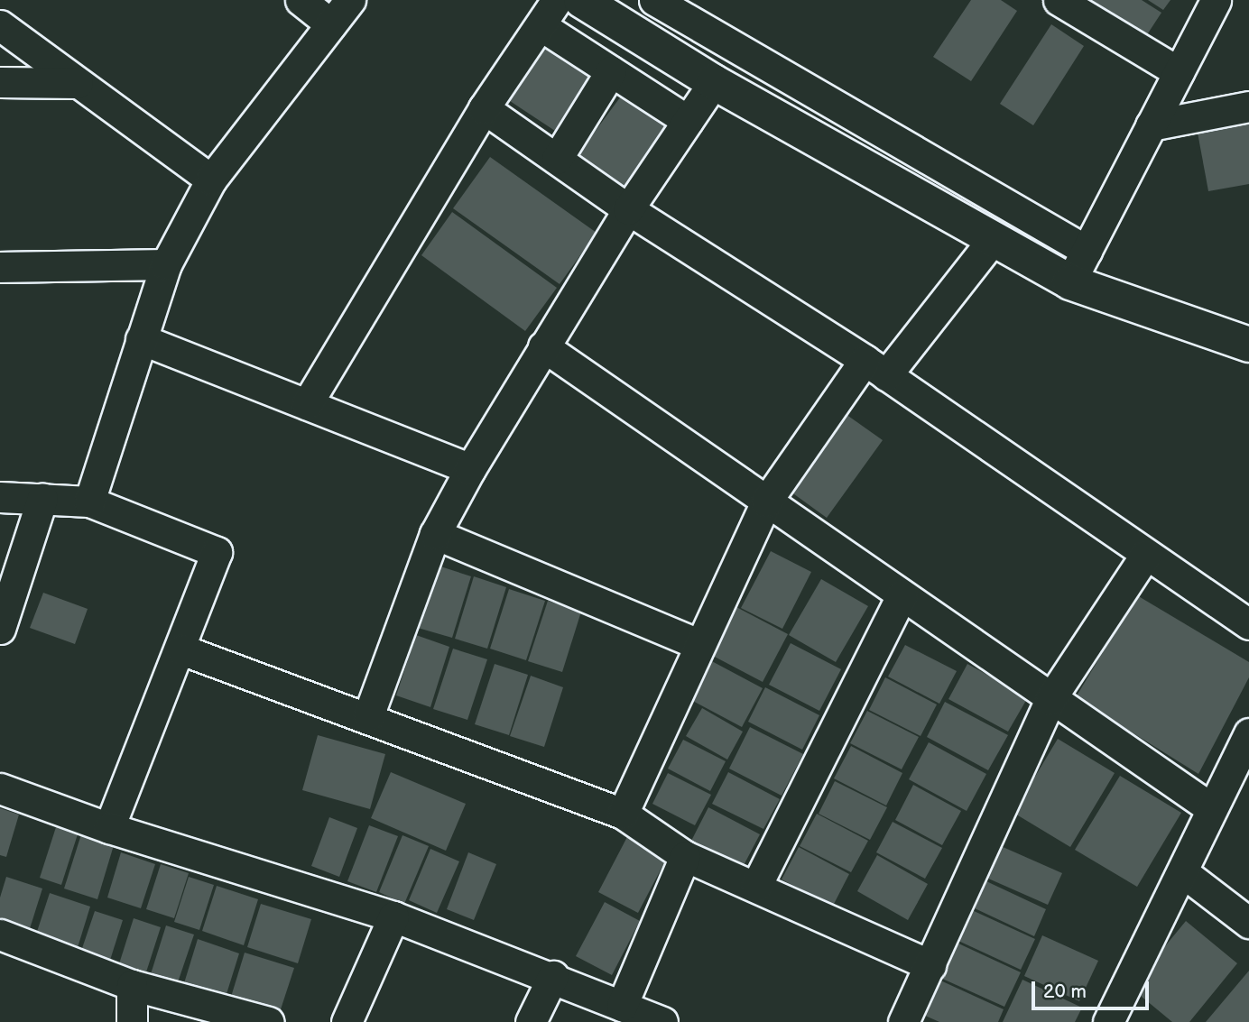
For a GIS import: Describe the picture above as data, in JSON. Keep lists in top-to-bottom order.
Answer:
{
  "scale_bar": "20 m"
}
